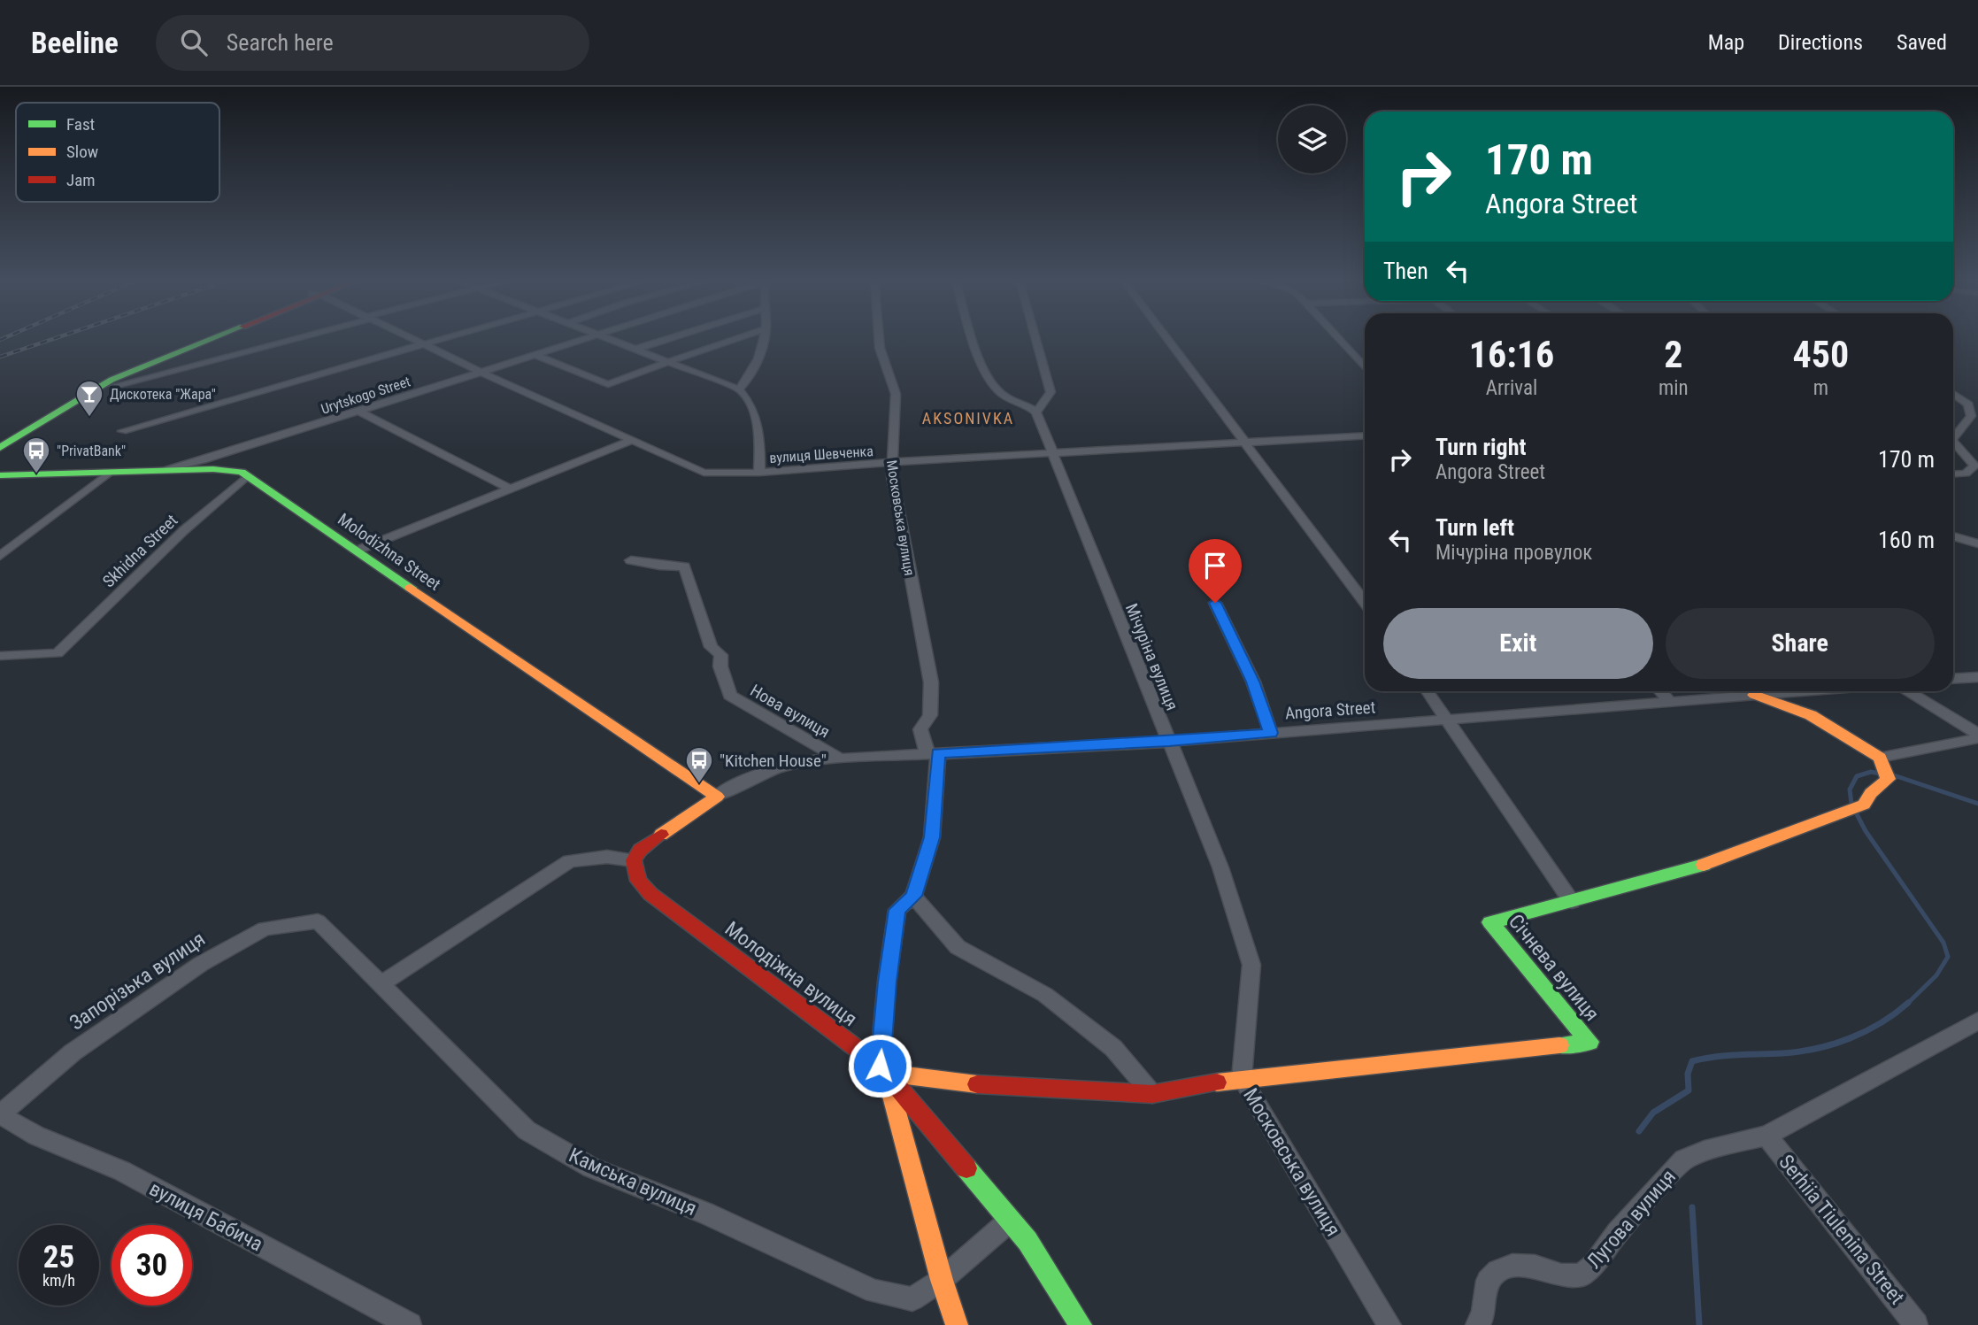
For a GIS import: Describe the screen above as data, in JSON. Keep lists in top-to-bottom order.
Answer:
{
  "streets": {
    "street": [
      "Urytskogo Street",
      "вулиця Шевченка",
      "Московська вулиця",
      "Skhidna Street",
      "Molodizhna Street",
      "Мічуріна вулиця",
      "Angora Street",
      "Нова вулиця",
      "Січнева вулиця",
      "Молодіжна вулиця",
      "Запорізька вулиця",
      "Камська вулиця",
      "вулиця Бабича",
      "Лугова вулиця",
      "Serhiia Tiulenina Street"
    ]
  },
  "crossings": [
    ["Urytskogo Street", "вулиця Шевченка"],
    ["Urytskogo Street", "Molodizhna Street"],
    ["вулиця Шевченка", "Московська вулиця"],
    ["вулиця Шевченка", "Мічуріна вулиця"],
    ["Московська вулиця", "Мічуріна вулиця"],
    ["Московська вулиця", "Angora Street"],
    ["Московська вулиця", "Січнева вулиця"],
    ["Московська вулиця", "Молодіжна вулиця"],
    ["Skhidna Street", "Molodizhna Street"],
    ["Molodizhna Street", "Angora Street"],
    ["Мічуріна вулиця", "Angora Street"],
    ["Мічуріна вулиця", "Січнева вулиця"],
    ["Angora Street", "Нова вулиця"],
    ["Молодіжна вулиця", "Камська вулиця"],
    ["Запорізька вулиця", "Камська вулиця"],
    ["Запорізька вулиця", "вулиця Бабича"],
    ["Лугова вулиця", "Serhiia Tiulenina Street"]
  ],
  "districts": ["AKSONІVKA"],
  "places": {
    "bar": ["Дискотека \"Жара\""],
    "bus stop": ["\"PrivatBank\"", "\"Kitchen House\""]
  },
  "legend": ["Fast", "Slow", "Jam"],
  "page": {
    "header": "Beeline",
    "search": "Search here",
    "nav": ["Map", "Directions", "Saved"],
    "turn": ["170 m", "Angora Street"],
    "then": "Then",
    "eta": [
      "16:16",
      "Arrival",
      "2",
      "min",
      "450",
      "m"
    ],
    "list": [
      {
        "name": "Turn right",
        "note": "Angora Street",
        "value": "170 m"
      },
      {
        "name": "Turn left",
        "note": "Мічуріна провулок",
        "value": "160 m"
      }
    ],
    "buttons": ["Exit", "Share"],
    "speed": "25 km/h",
    "limit": "30"
  }
}
